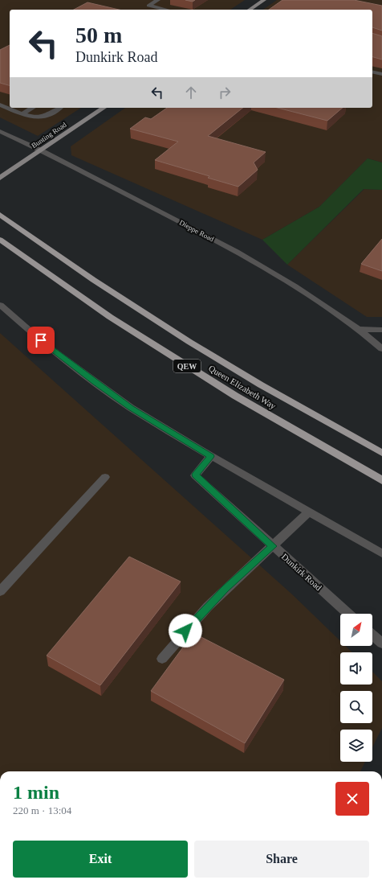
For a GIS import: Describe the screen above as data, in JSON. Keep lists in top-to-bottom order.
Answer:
{
  "streets": {
    "highway": ["QEW", "Queen Elizabeth Way"],
    "main road": ["Bunting Road"],
    "street": ["Dieppe Road", "Dunkirk Road"]
  },
  "crossings": [
    ["Bunting Road", "Dieppe Road"]
  ],
  "north": "top right",
  "page": {
    "turn": ["50 m", "Dunkirk Road"],
    "heading": ["1 min", "220 m · 13:04"],
    "buttons": ["Exit", "Share"]
  }
}
